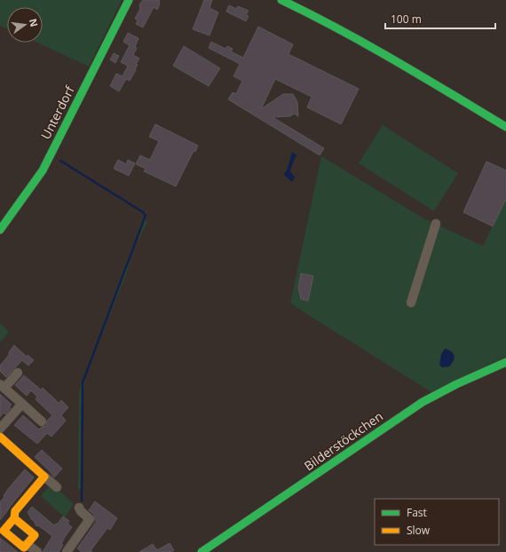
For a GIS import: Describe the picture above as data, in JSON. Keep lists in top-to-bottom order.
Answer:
{
  "streets": {
    "street": ["Unterdorf", "Bilderstöckchen"]
  },
  "legend": ["Fast", "Slow"],
  "scale_bar": "100 m",
  "north": "right"
}
